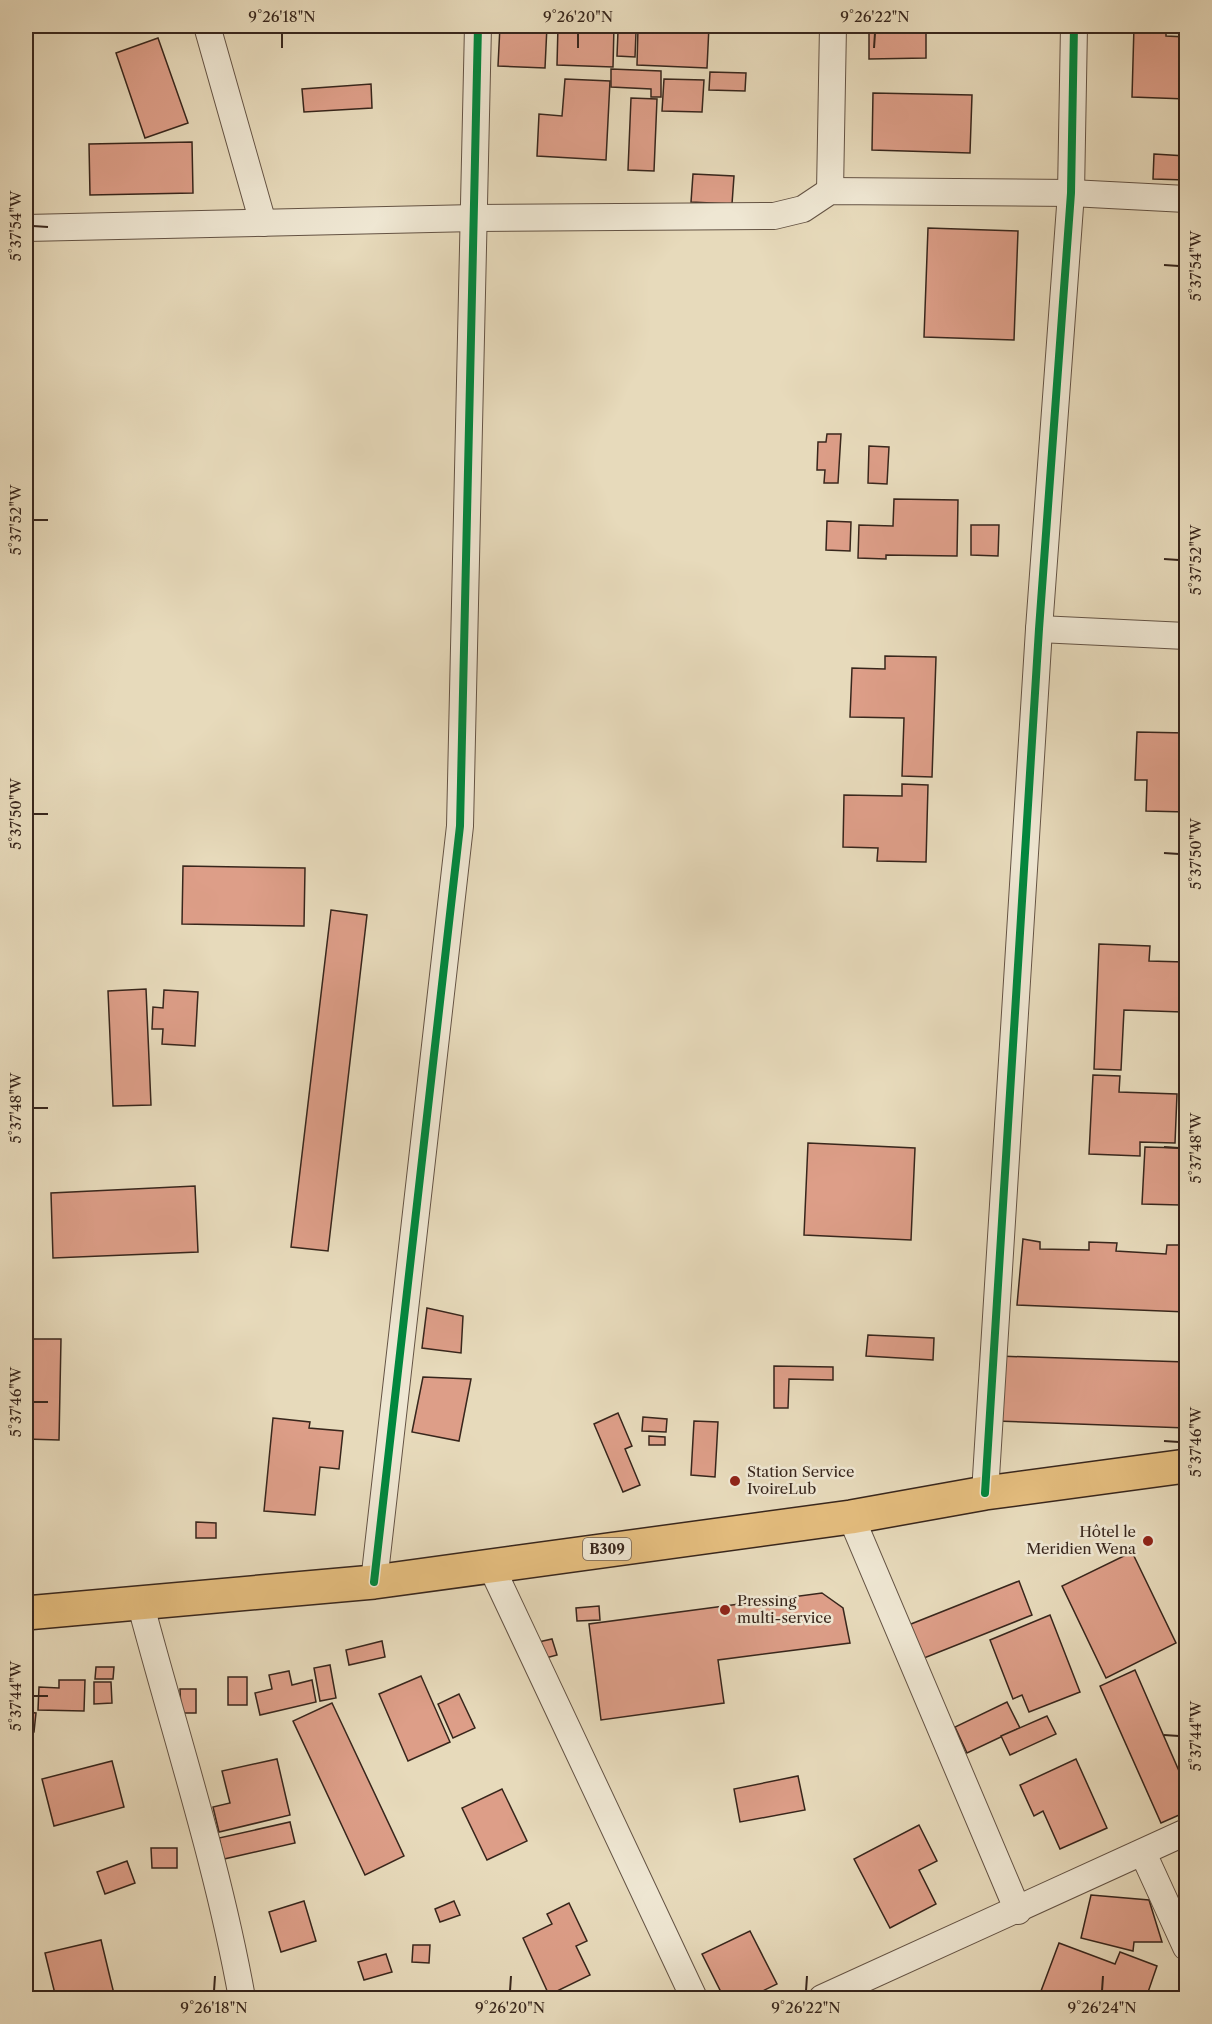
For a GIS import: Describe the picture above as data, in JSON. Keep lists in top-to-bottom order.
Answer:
{
  "streets": {
    "main road": ["B309"]
  },
  "places": ["Station Service IvoireLub", "Hôtel le Meridien Wena", "Pressing multi-service"],
  "coordinates": [
    "9°26'18\"N",
    "9°26'20\"N",
    "9°26'22\"N",
    "5°37'54\"W",
    "5°37'52\"W",
    "5°37'50\"W",
    "5°37'48\"W",
    "5°37'46\"W",
    "5°37'44\"W",
    "9°26'24\"N"
  ]
}
